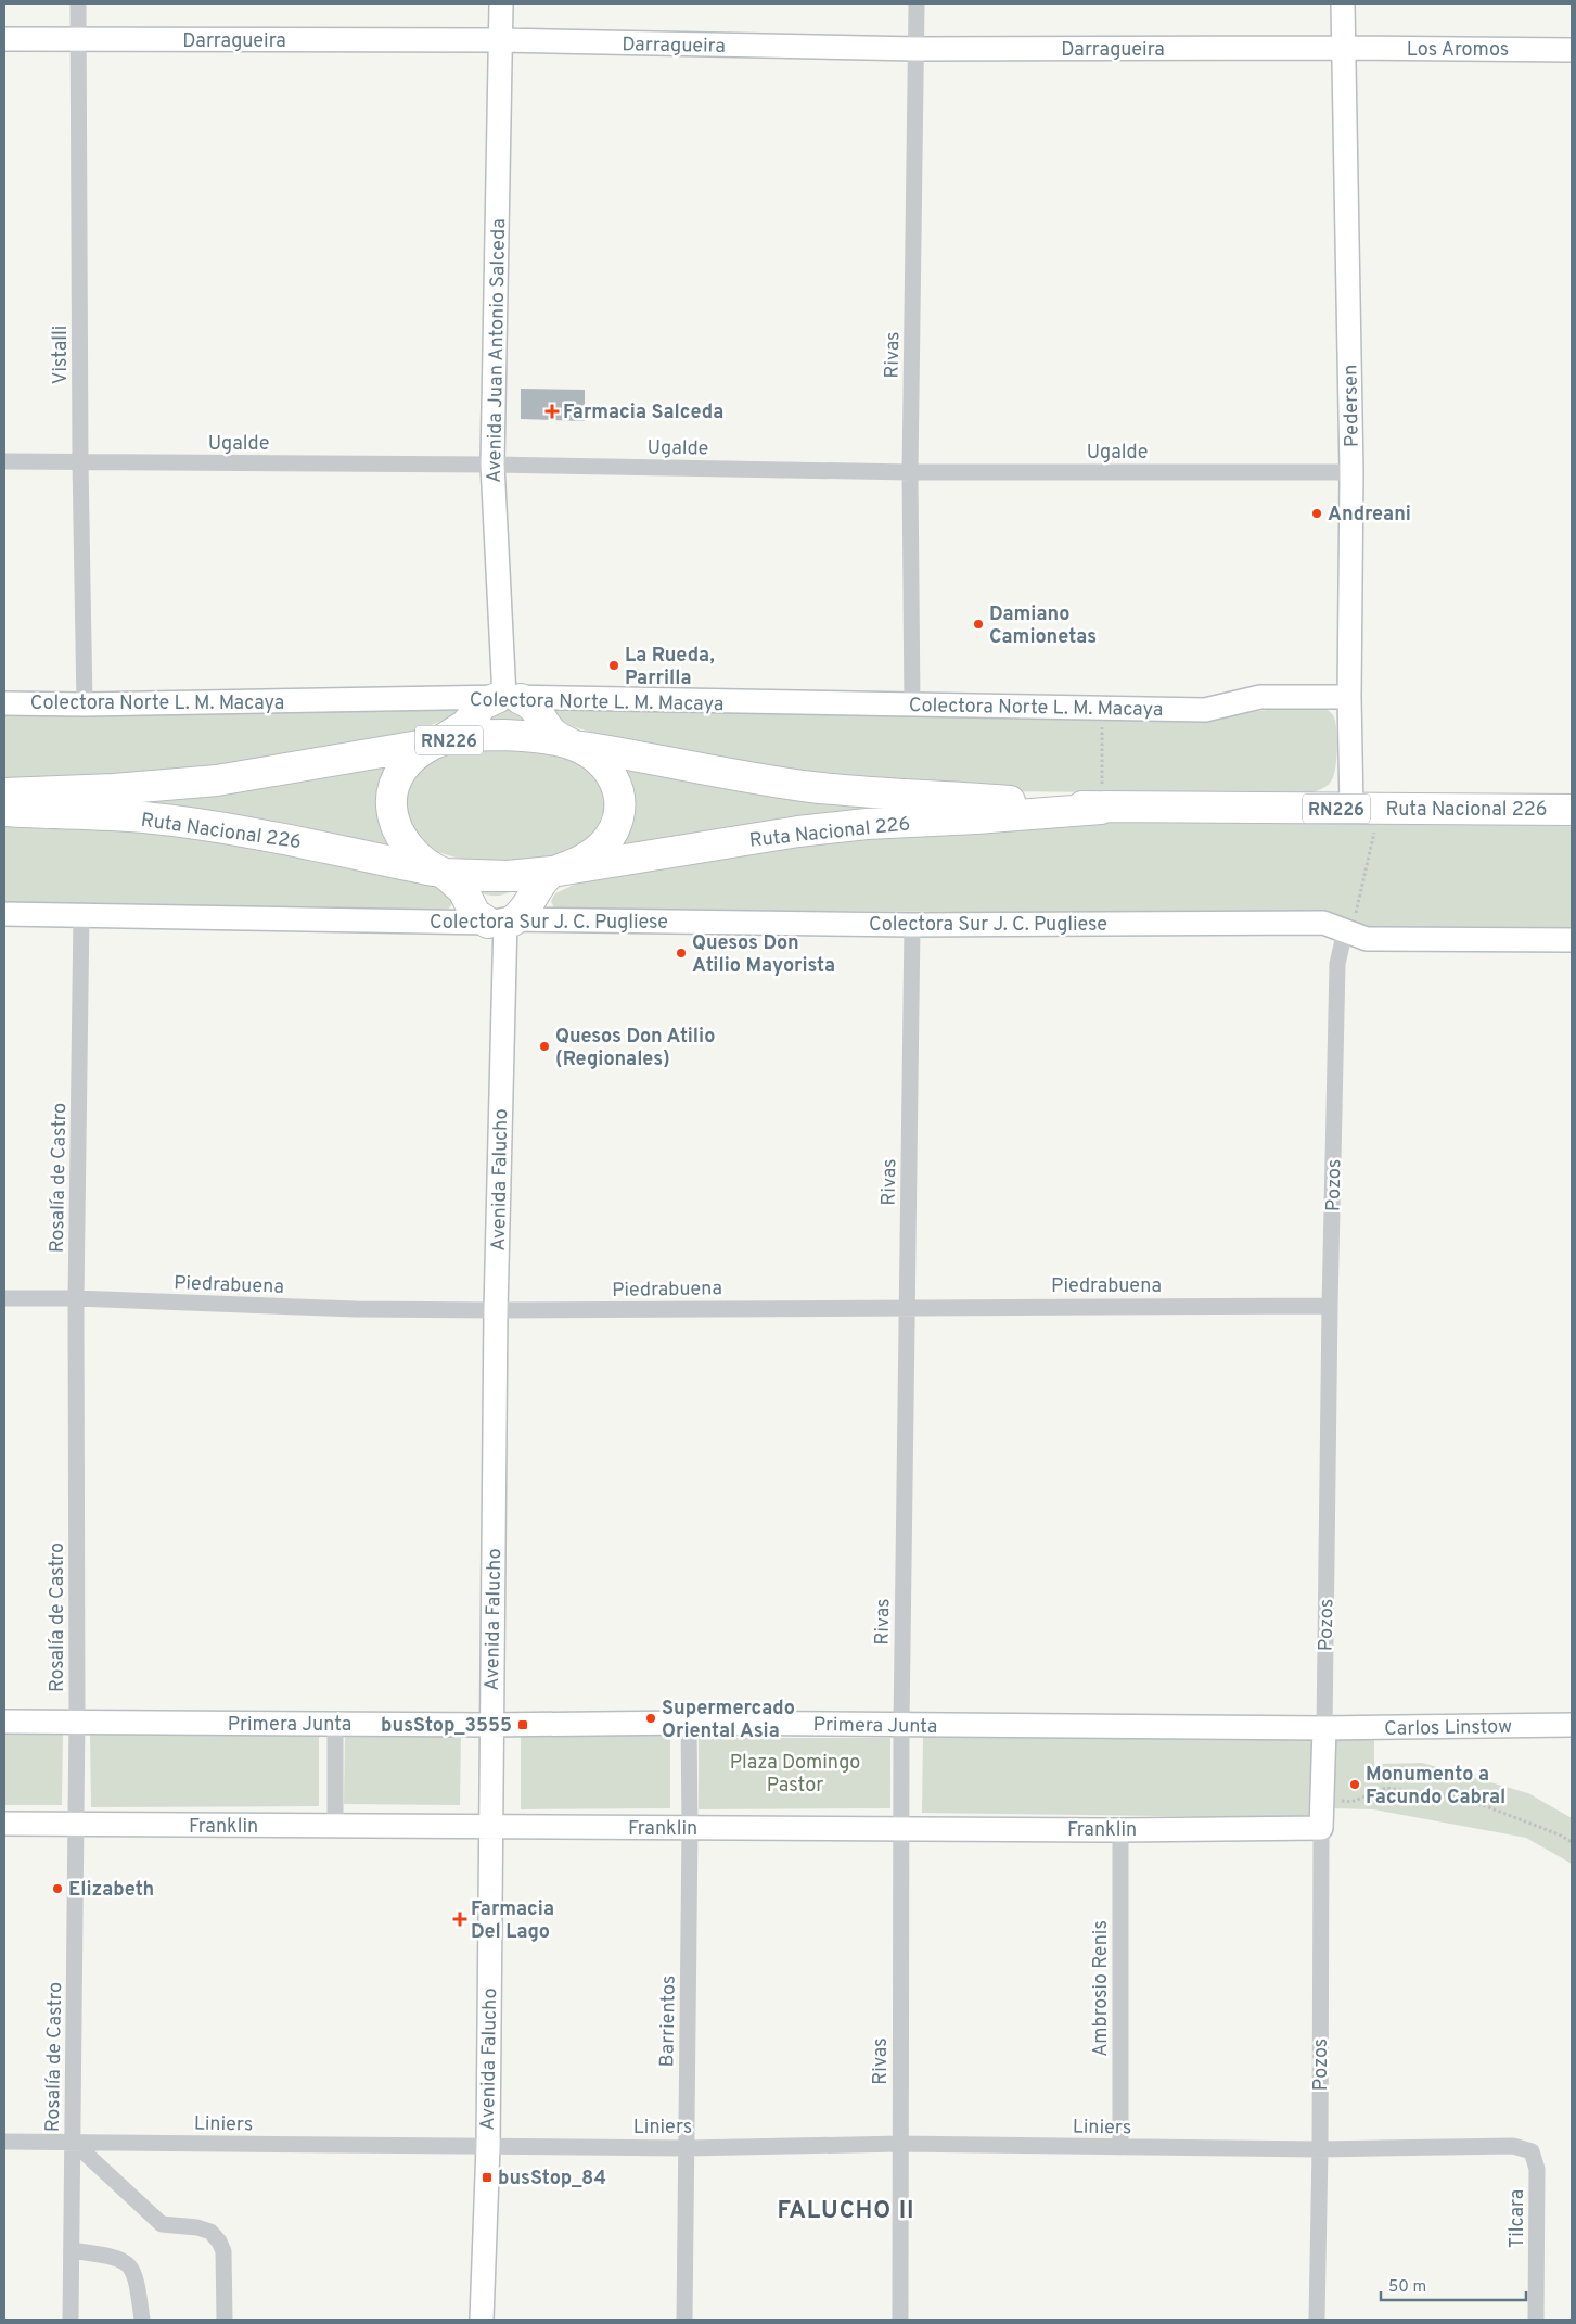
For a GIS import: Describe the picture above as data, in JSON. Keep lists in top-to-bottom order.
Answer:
{
  "streets": {
    "highway": ["RN226", "Ruta Nacional 226"],
    "street": [
      "Darragueira",
      "Los Aromos",
      "Avenida Juan Antonio Salceda",
      "Vistalli",
      "Rivas",
      "Pedersen",
      "Ugalde",
      "Colectora Norte L. M. Macaya",
      "Colectora Sur J. C. Pugliese",
      "Rosalía de Castro",
      "Avenida Falucho",
      "Pozos",
      "Piedrabuena",
      "Primera Junta",
      "Carlos Linstow",
      "Franklin",
      "Ambrosio Renis",
      "Barrientos",
      "Liniers",
      "Tilcara"
    ]
  },
  "crossings": [
    ["Darragueira", "Los Aromos"],
    ["Darragueira", "Avenida Juan Antonio Salceda"],
    ["Darragueira", "Vistalli"],
    ["Darragueira", "Rivas"],
    ["Darragueira", "Pedersen"],
    ["Los Aromos", "Pedersen"],
    ["Avenida Juan Antonio Salceda", "Ugalde"],
    ["Avenida Juan Antonio Salceda", "Colectora Norte L. M. Macaya"],
    ["Vistalli", "Ugalde"],
    ["Vistalli", "Colectora Norte L. M. Macaya"],
    ["Rivas", "Ugalde"],
    ["Rivas", "Colectora Norte L. M. Macaya"],
    ["Rivas", "Colectora Sur J. C. Pugliese"],
    ["Rivas", "Piedrabuena"],
    ["Rivas", "Primera Junta"],
    ["Rivas", "Franklin"],
    ["Rivas", "Liniers"],
    ["Pedersen", "Ugalde"],
    ["Pedersen", "Colectora Norte L. M. Macaya"],
    ["Pedersen", "Ruta Nacional 226"],
    ["Colectora Sur J. C. Pugliese", "Rosalía de Castro"],
    ["Colectora Sur J. C. Pugliese", "Avenida Falucho"],
    ["Colectora Sur J. C. Pugliese", "Pozos"],
    ["Rosalía de Castro", "Piedrabuena"],
    ["Rosalía de Castro", "Primera Junta"],
    ["Rosalía de Castro", "Franklin"],
    ["Rosalía de Castro", "Liniers"],
    ["Avenida Falucho", "Piedrabuena"],
    ["Avenida Falucho", "Primera Junta"],
    ["Avenida Falucho", "Franklin"],
    ["Avenida Falucho", "Liniers"],
    ["Pozos", "Piedrabuena"],
    ["Pozos", "Primera Junta"],
    ["Pozos", "Carlos Linstow"],
    ["Pozos", "Franklin"],
    ["Pozos", "Liniers"],
    ["Primera Junta", "Carlos Linstow"],
    ["Primera Junta", "Barrientos"],
    ["Franklin", "Ambrosio Renis"],
    ["Franklin", "Barrientos"],
    ["Ambrosio Renis", "Liniers"],
    ["Barrientos", "Liniers"],
    ["Liniers", "Tilcara"]
  ],
  "districts": ["FALUCHO II"],
  "parks": ["Plaza Domingo Pastor"],
  "places": {
    "health": ["Farmacia Salceda", "Farmacia Del Lago"],
    "other": [
      "Andreani",
      "Damiano Camionetas",
      "La Rueda, Parrilla",
      "Quesos Don Atilio Mayorista",
      "Quesos Don Atilio (Regionales)",
      "Supermercado Oriental Asia",
      "Monumento a Facundo Cabral",
      "Elizabeth"
    ],
    "transit": ["busStop_3555", "busStop_84"]
  },
  "scale_bar": "50 m"
}
